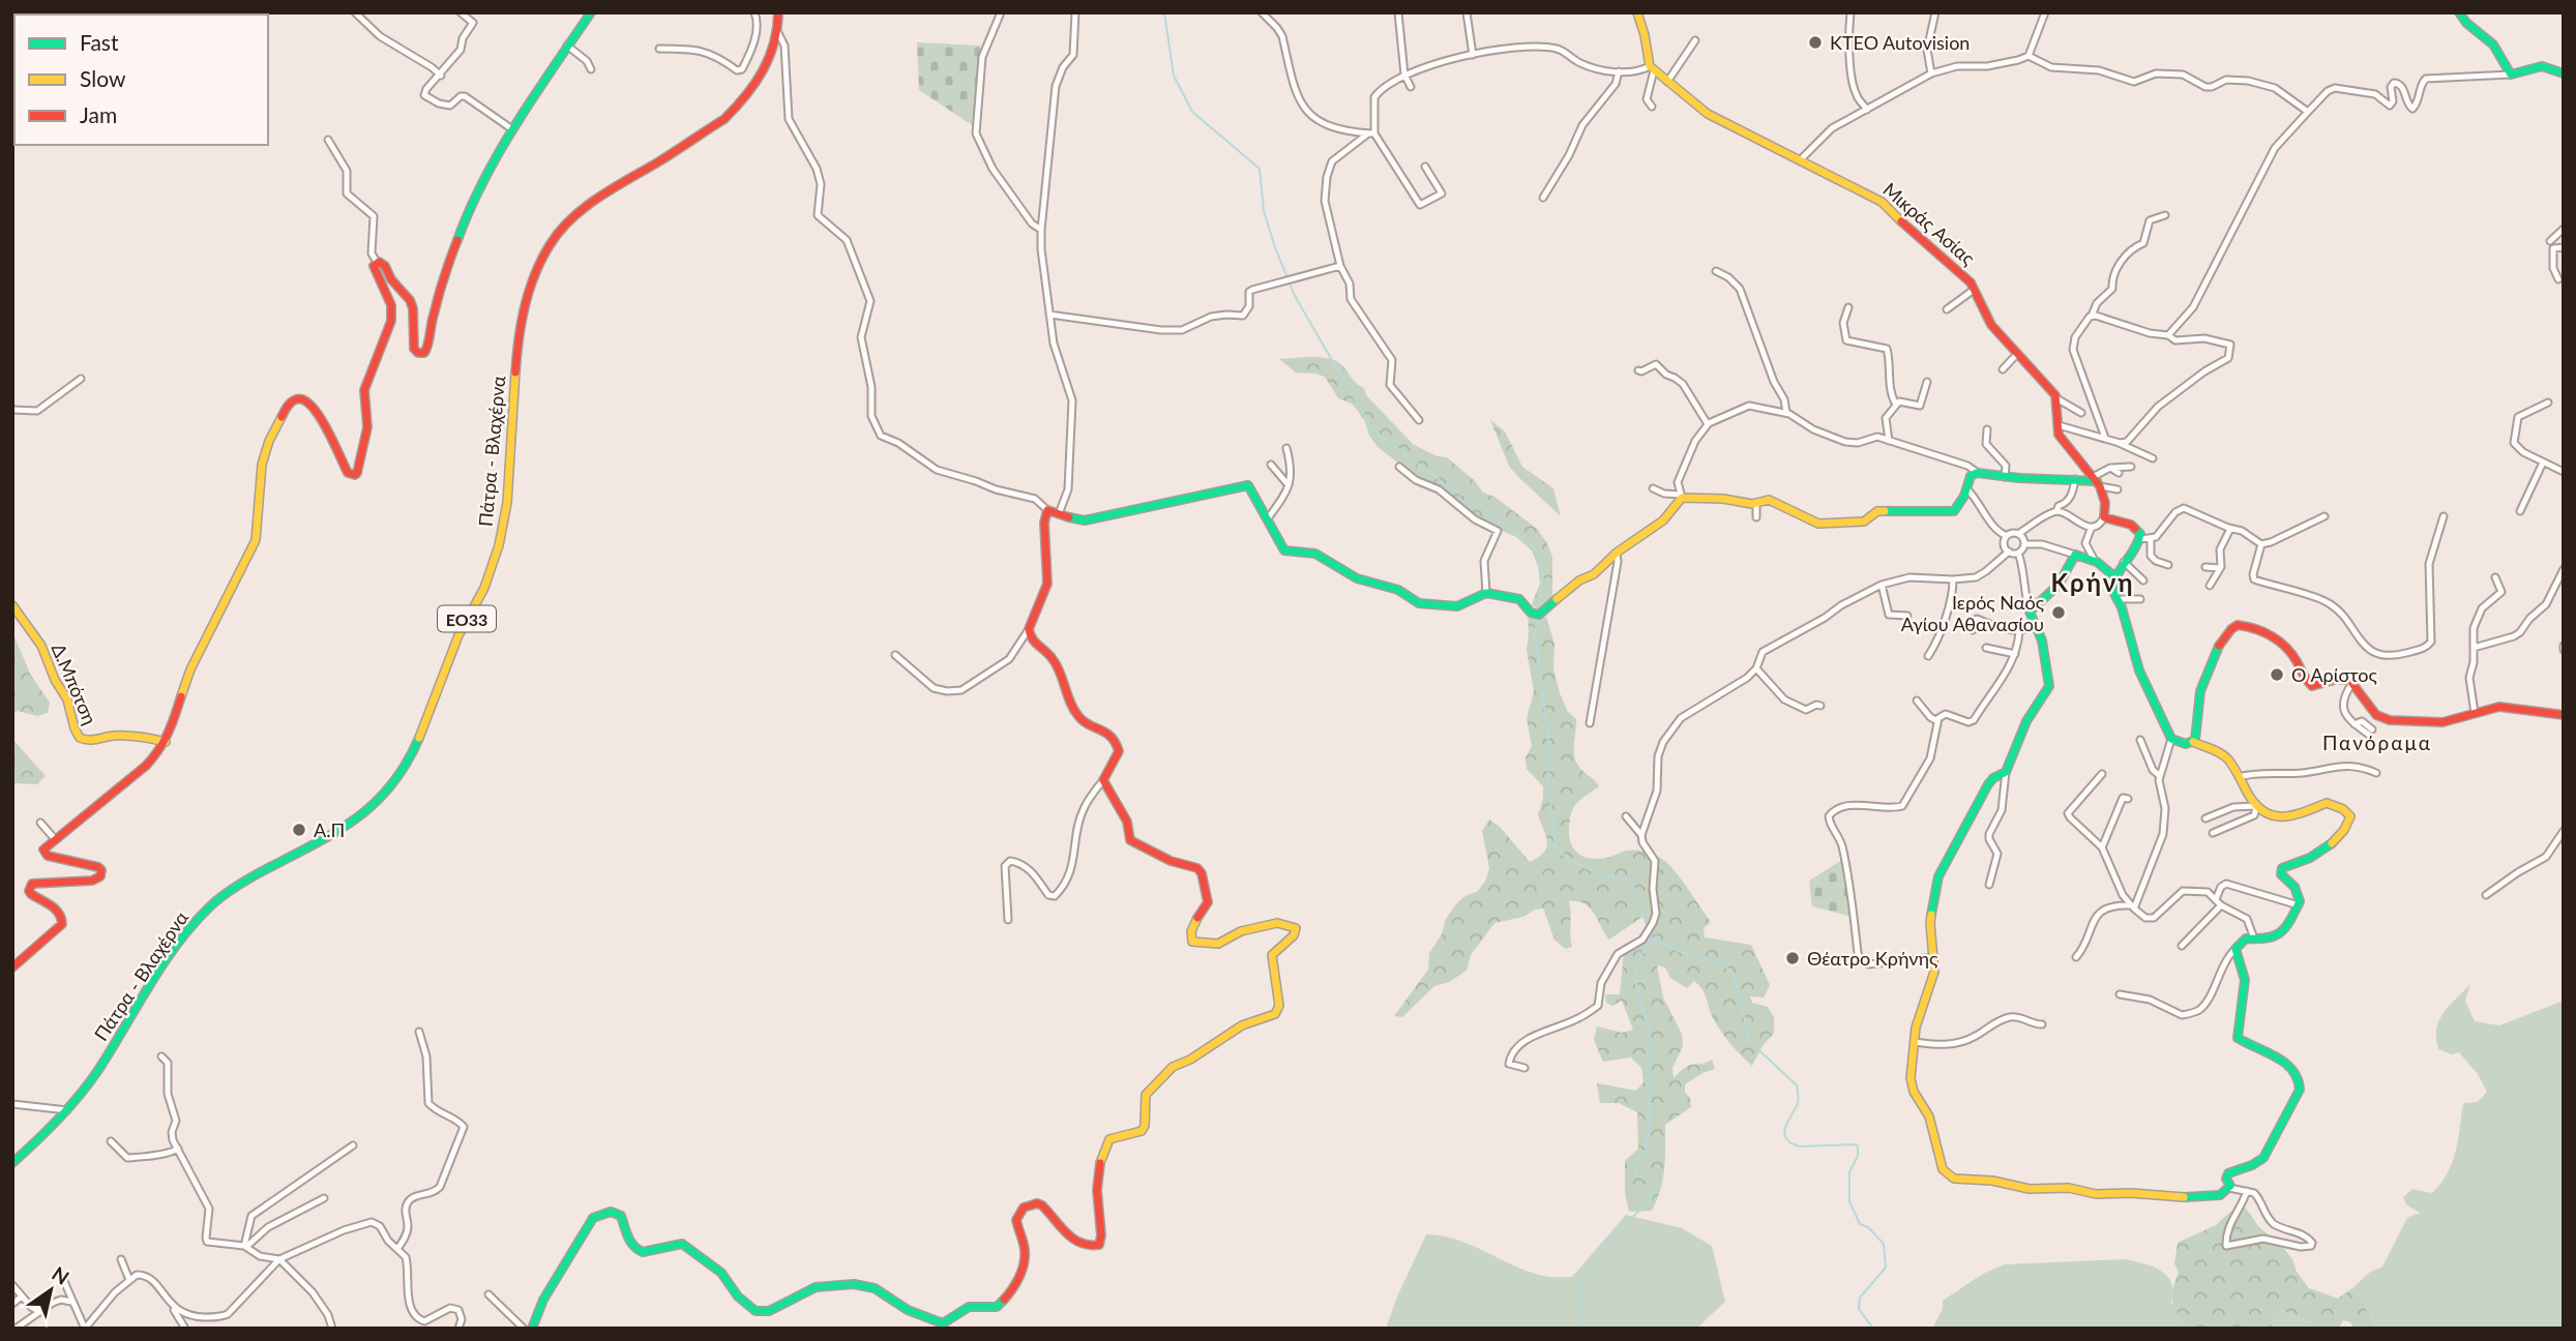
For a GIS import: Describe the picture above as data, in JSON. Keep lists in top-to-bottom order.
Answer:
{
  "streets": {
    "street": [
      "Μικράς Ασίας",
      "Πάτρα - Βλαχέρνα",
      "ΕΟ33",
      "Δ.Μπότση"
    ]
  },
  "districts": ["Κρήνη", "Πανόραμα"],
  "places": [
    "KTEO Autovision",
    "Ιερός Ναός Αγίου Αθανασίου",
    "Ο Αρίστος",
    "Α.Π",
    "Θέατρο Κρήνης"
  ],
  "legend": ["Fast", "Slow", "Jam"],
  "north": "top right"
}
